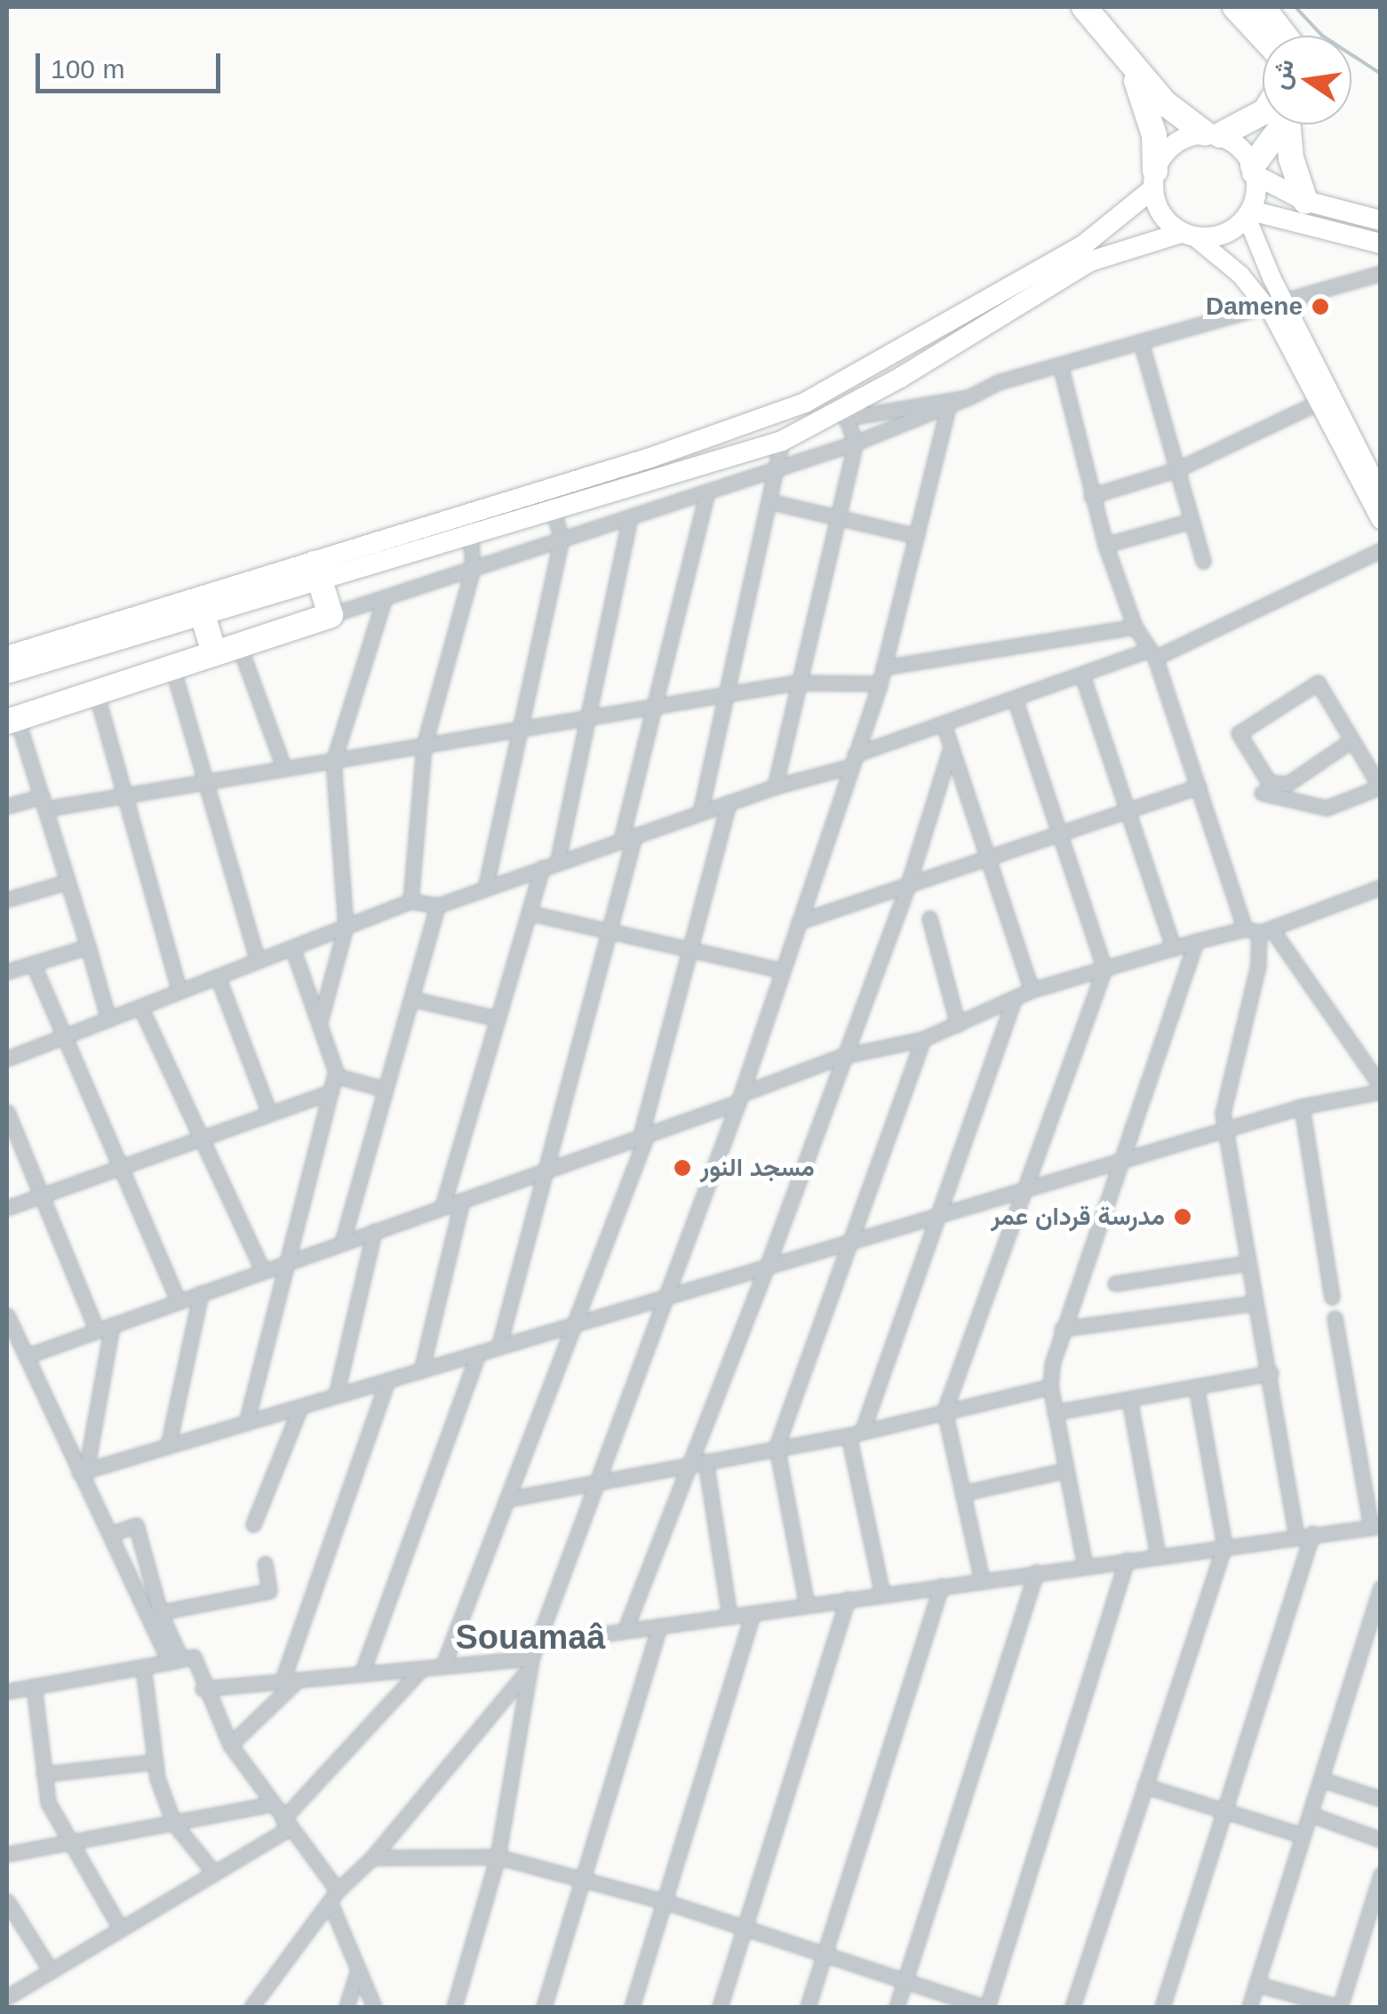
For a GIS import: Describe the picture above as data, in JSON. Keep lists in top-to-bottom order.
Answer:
{
  "districts": ["Souamaâ"],
  "places": ["Damene", "مسجد النور", "مدرسة قردان عمر"],
  "scale_bar": "100 m",
  "north": "left"
}
